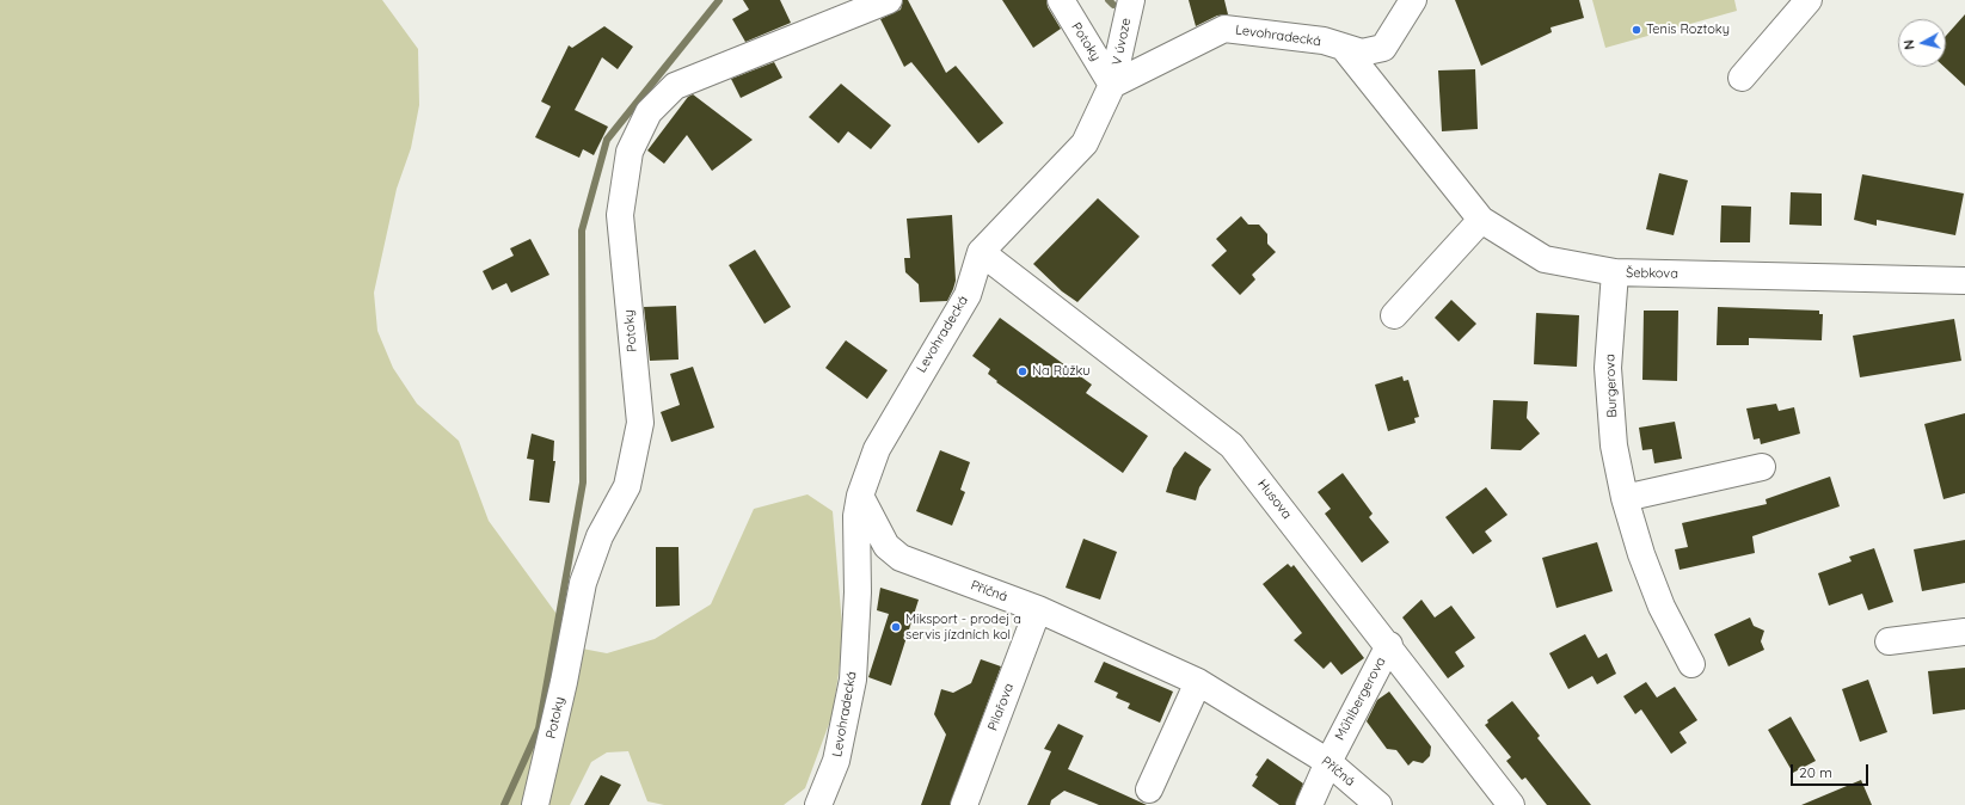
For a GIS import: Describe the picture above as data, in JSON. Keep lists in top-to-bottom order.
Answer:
{
  "streets": {
    "street": [
      "Levohradecká",
      "Potoky",
      "V úvoze",
      "Šebkova",
      "Burgerova",
      "Husova",
      "Příčná",
      "Műhlbergerova",
      "Pilařova"
    ]
  },
  "crossings": [
    ["Levohradecká", "Potoky"],
    ["Levohradecká", "V úvoze"],
    ["Levohradecká", "Husova"],
    ["Levohradecká", "Příčná"],
    ["Potoky", "V úvoze"],
    ["Šebkova", "Burgerova"],
    ["Husova", "Műhlbergerova"],
    ["Příčná", "Műhlbergerova"],
    ["Příčná", "Pilařova"]
  ],
  "places": ["Tenis Roztoky", "Na Růžku", "Miksport - prodej a servis jízdních kol"],
  "scale_bar": "20 m",
  "north": "left"
}
